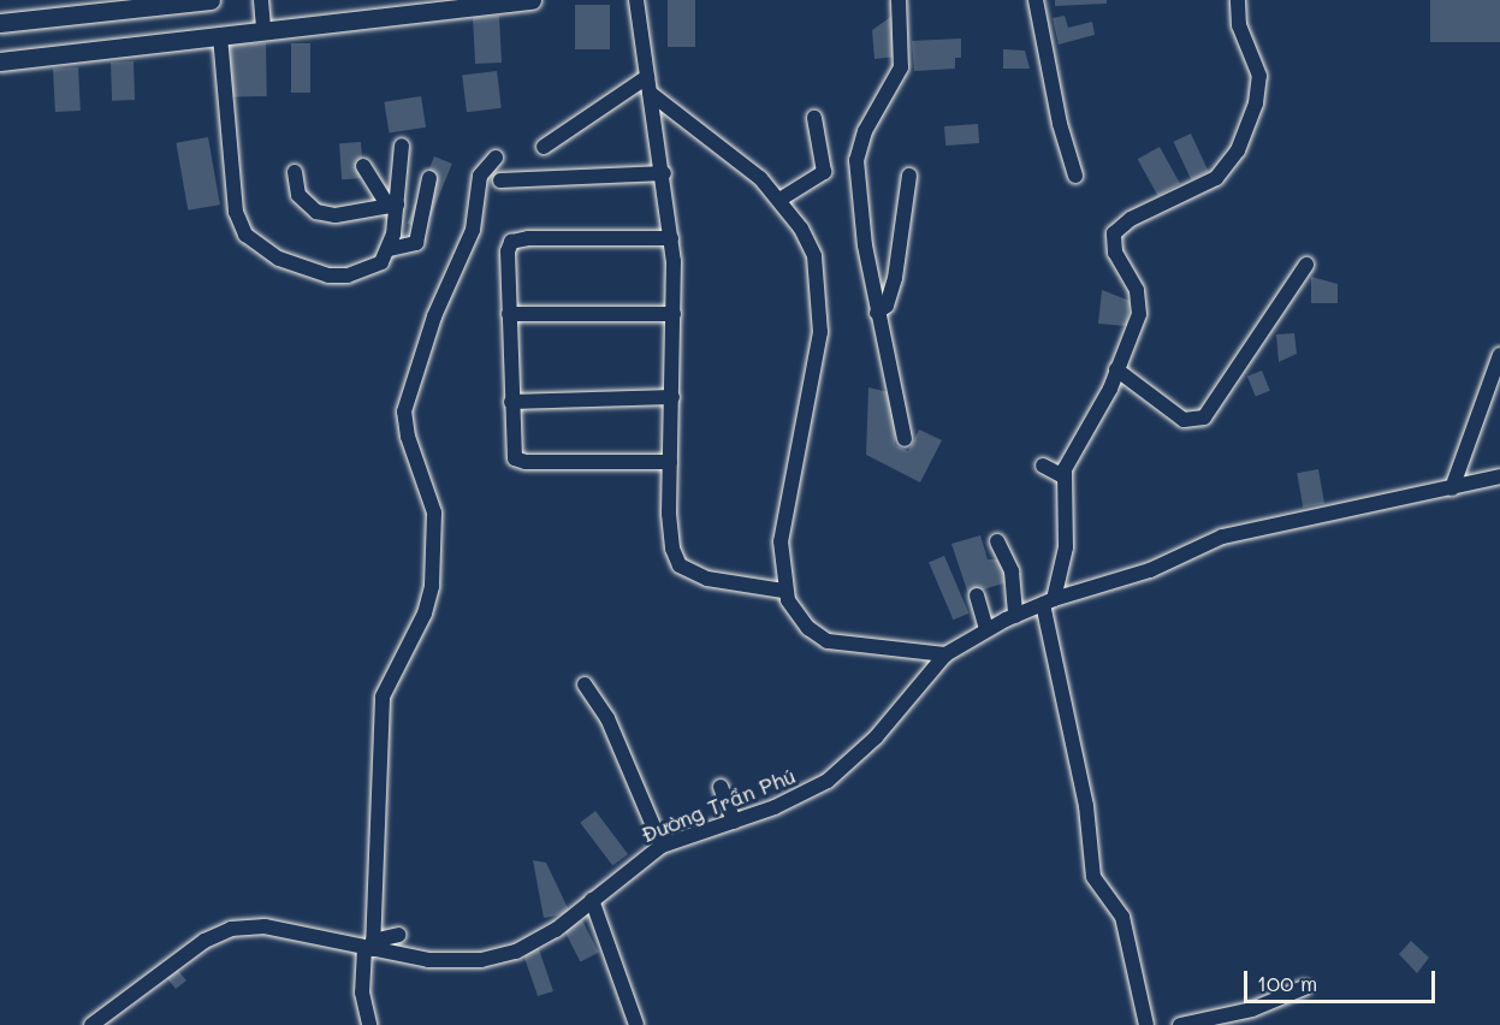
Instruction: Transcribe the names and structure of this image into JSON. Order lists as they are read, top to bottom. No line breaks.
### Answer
{"streets":{"street":["Đường Trần Phú"]},"scale_bar":"100 m"}
